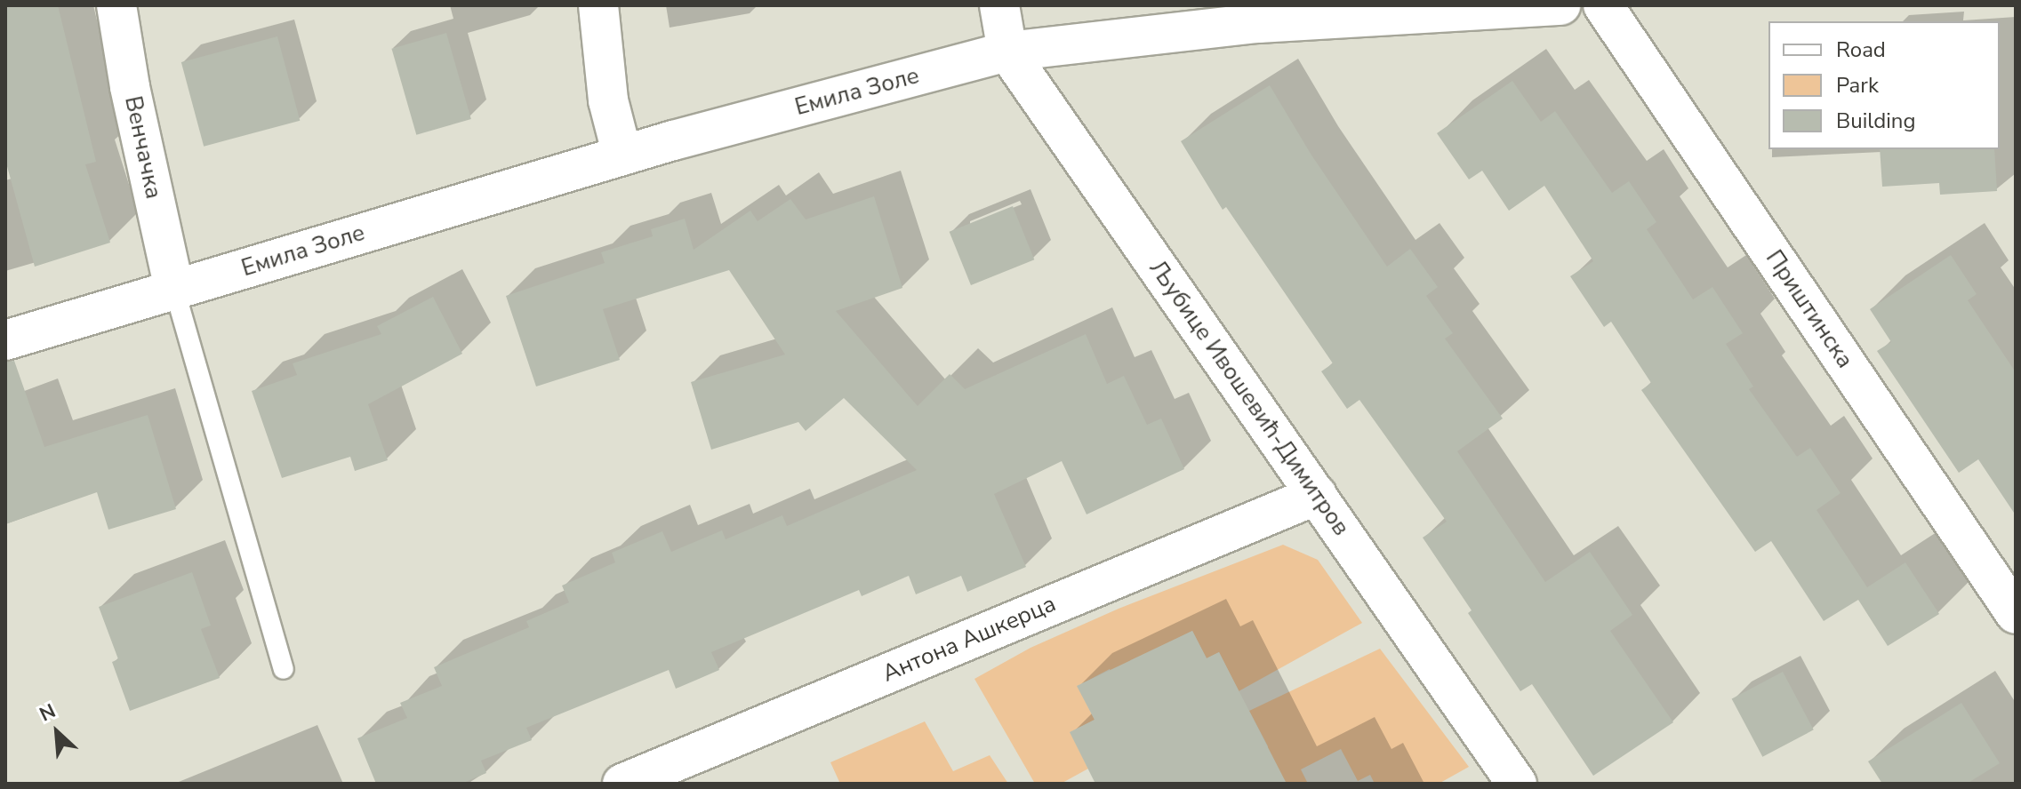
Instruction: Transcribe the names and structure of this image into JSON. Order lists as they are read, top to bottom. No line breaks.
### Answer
{"streets":{"street":["Емила Золе","Венчачка","Приштинска","Љубице Ивошевић-Димитров","Антона Ашкерца"]},"crossings":[["Емила Золе","Венчачка"],["Емила Золе","Љубице Ивошевић-Димитров"],["Љубице Ивошевић-Димитров","Антона Ашкерца"]],"legend":["Road","Park","Building"],"north":"top left"}
